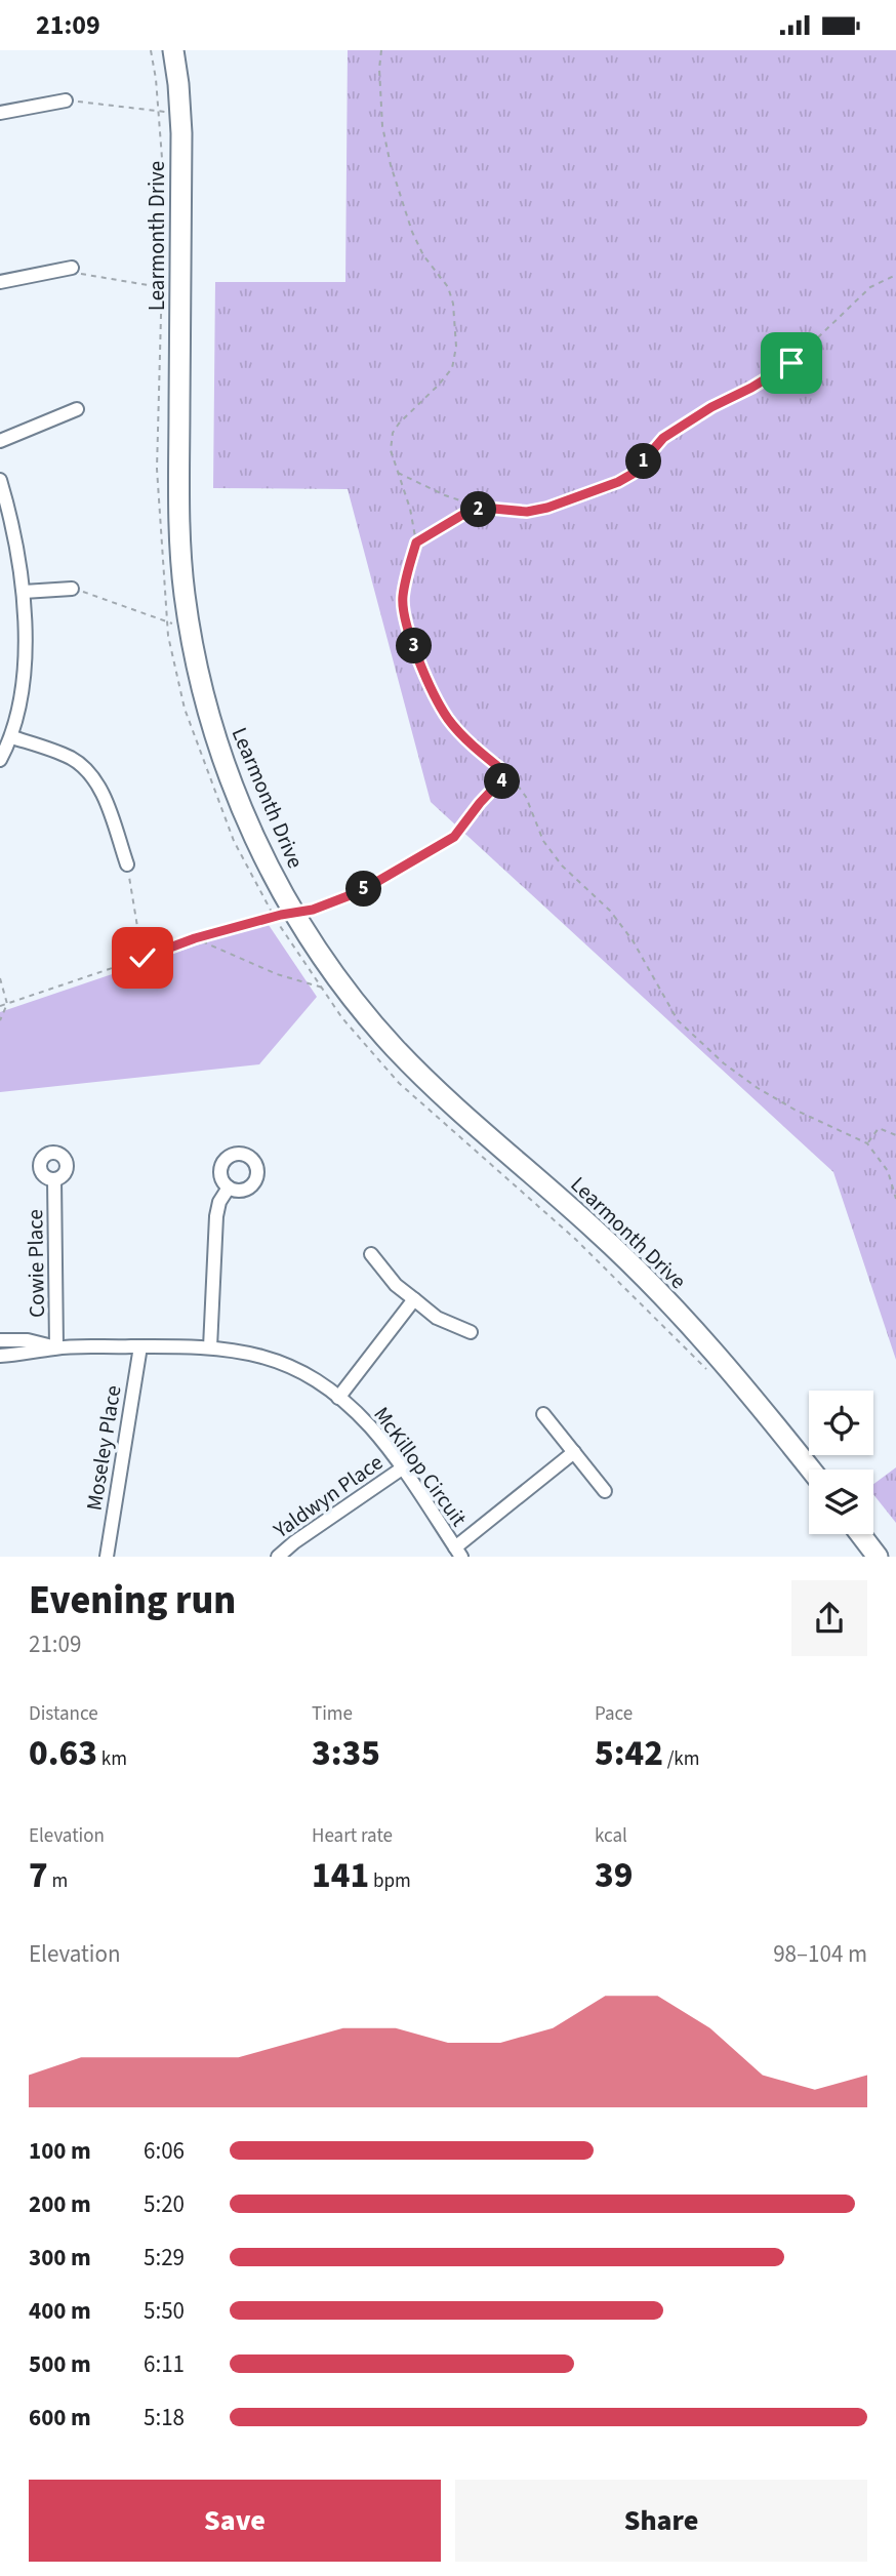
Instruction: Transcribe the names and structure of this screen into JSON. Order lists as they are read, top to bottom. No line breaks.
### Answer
{"streets":{"street":["Learmonth Drive","Cowie Place","Moseley Place","McKillop Circuit","Yaldwyn Place"]},"crossings":[["Cowie Place","McKillop Circuit"],["Moseley Place","McKillop Circuit"],["McKillop Circuit","Yaldwyn Place"]],"page":{"status":"21:09","pins":["1","2","3","4","5"],"heading":["Evening run","21:09"],"stats":[["Distance","0.63 km"],["Time","3:35"],["Pace","5:42 /km"],["Elevation","7 m"],["Heart rate","141 bpm"],["kcal","39"]],"chart":["Elevation","98–104 m"],"list":[{"name":"100 m","note":"6:06"},{"name":"200 m","note":"5:20"},{"name":"300 m","note":"5:29"},{"name":"400 m","note":"5:50"},{"name":"500 m","note":"6:11"},{"name":"600 m","note":"5:18"}],"buttons":["Save","Share"]}}
